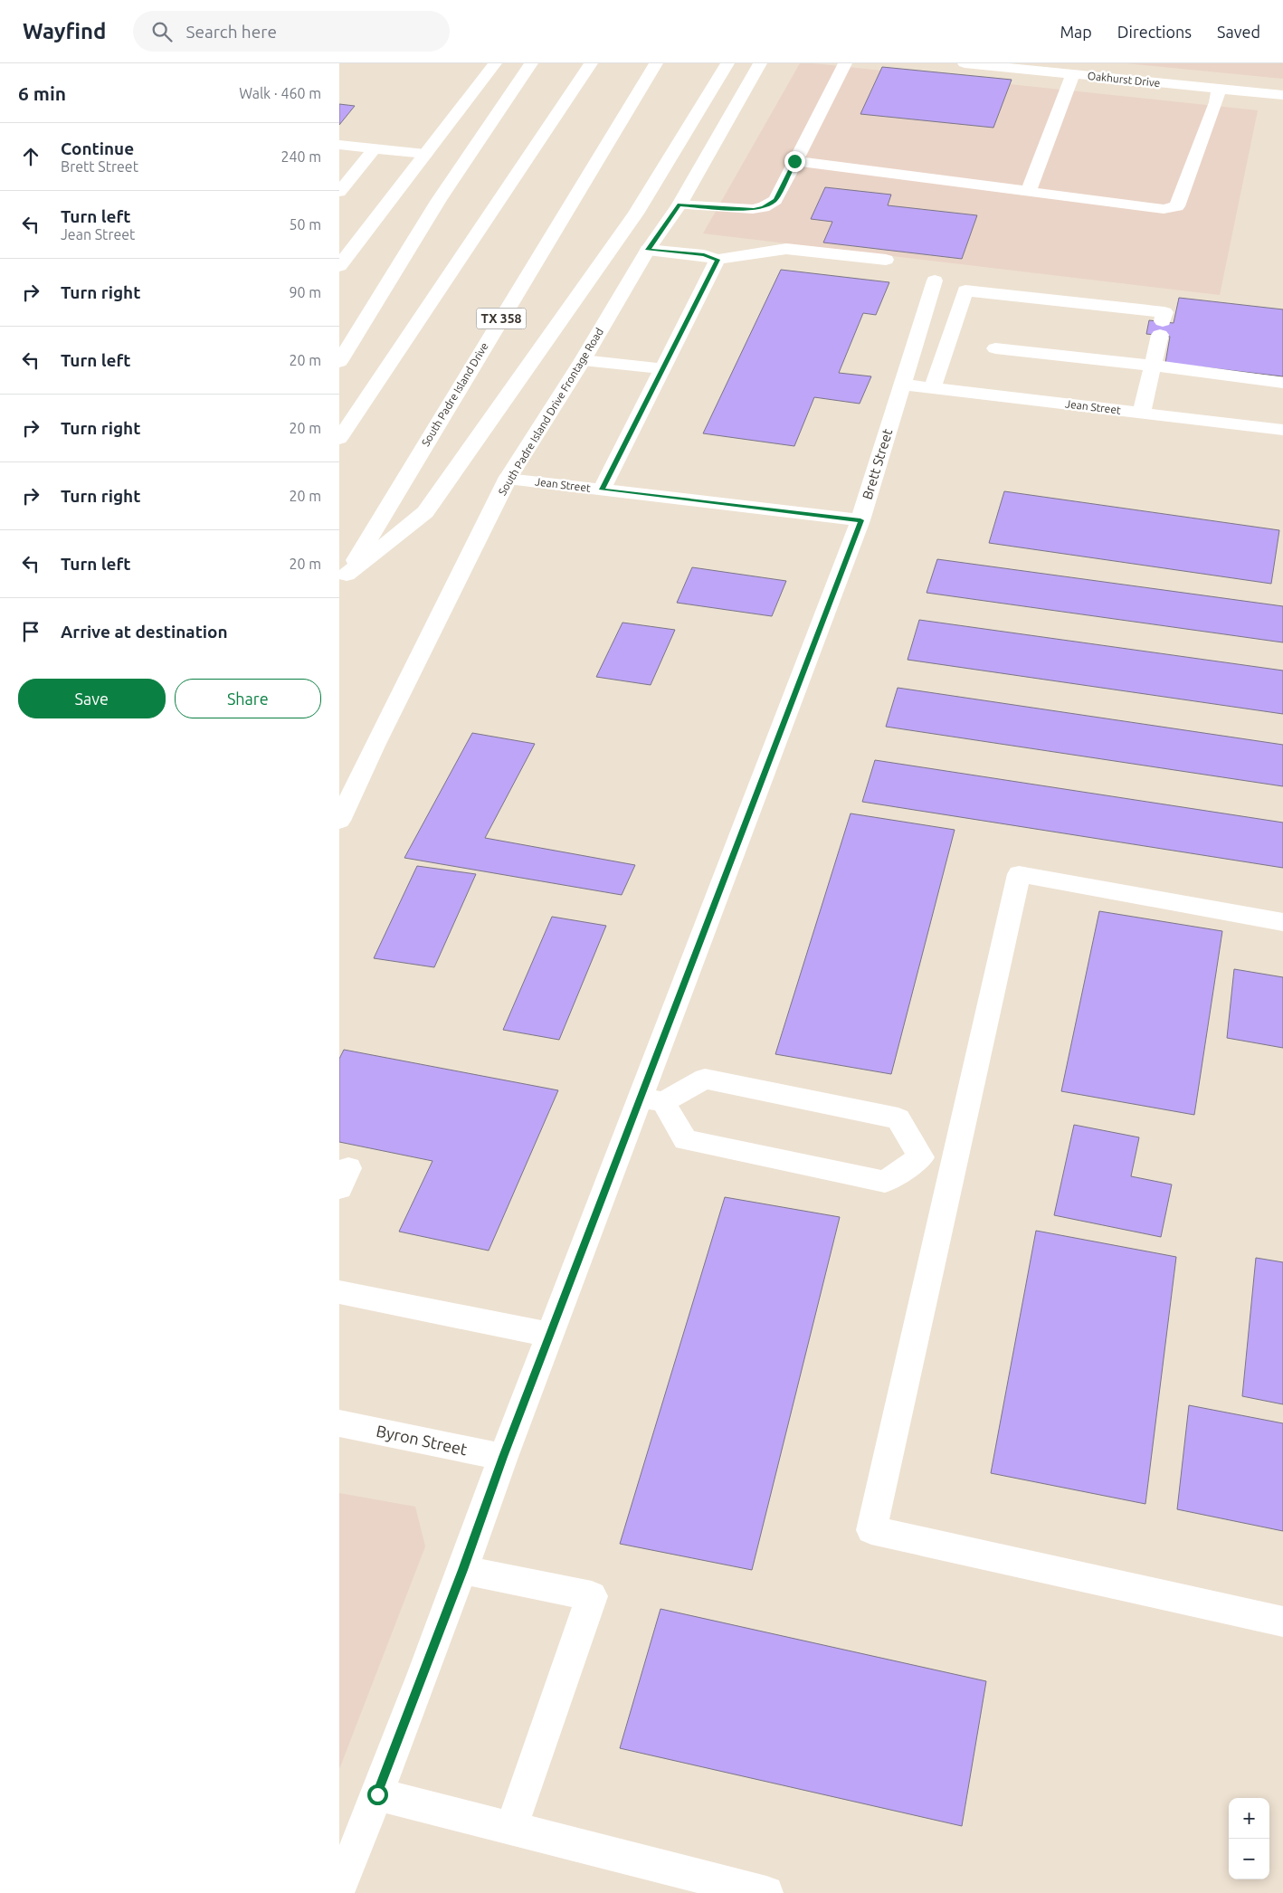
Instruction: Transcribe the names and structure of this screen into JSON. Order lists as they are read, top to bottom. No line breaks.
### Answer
{"streets":{"main road":["Oakhurst Drive","TX 358","South Padre Island Drive","Jean Street","South Padre Island Drive Frontage Road","Brett Street","Byron Street"]},"crossings":[["Jean Street","South Padre Island Drive Frontage Road"],["Jean Street","Brett Street"],["Brett Street","Byron Street"]],"page":{"header":"Wayfind","search":"Search here","nav":["Map","Directions","Saved"],"heading":["6 min","Walk · 460 m"],"list":[["Continue","Brett Street","240 m"],["Turn left","Jean Street","50 m"],["Turn right","90 m"],["Turn left","20 m"],["Turn right","20 m"],["Turn right","20 m"],["Turn left","20 m"],"Arrive at destination"],"buttons":["Save","Share"],"map_buttons":["+","−"]}}
